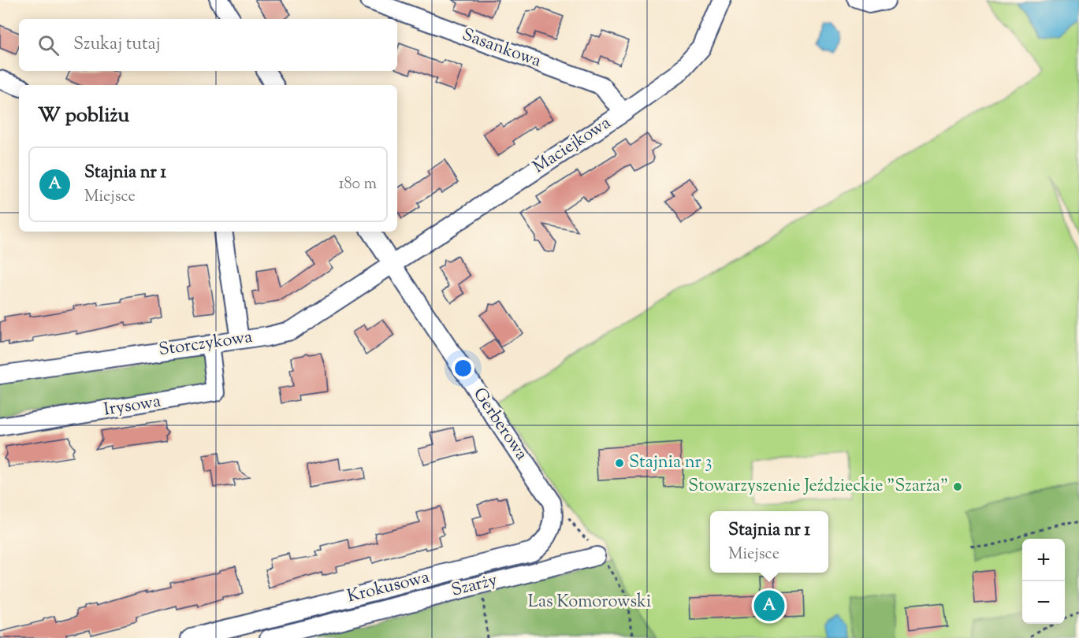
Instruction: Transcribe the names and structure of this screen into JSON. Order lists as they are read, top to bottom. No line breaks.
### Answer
{"streets":{"street":["Sasankowa","Maciejkowa","Storczykowa","Irysowa","Gerberowa","Szarży","Krokusowa"]},"crossings":[["Sasankowa","Maciejkowa"],["Maciejkowa","Storczykowa"],["Maciejkowa","Gerberowa"],["Storczykowa","Irysowa"],["Storczykowa","Gerberowa"],["Gerberowa","Krokusowa"]],"parks":["Las Komorowski"],"places":["Stajnia nr 3","Stowarzyszenie Jeździeckie \"Szarża\""],"page":{"search":"Szukaj tutaj","heading":"W pobliżu","list":[{"mark":"A","name":"Stajnia nr 1","note":"Miejsce","value":"180 m"}],"popup":["Stajnia nr 1","Miejsce"],"map_buttons":["+","−"],"pins":"A"}}
